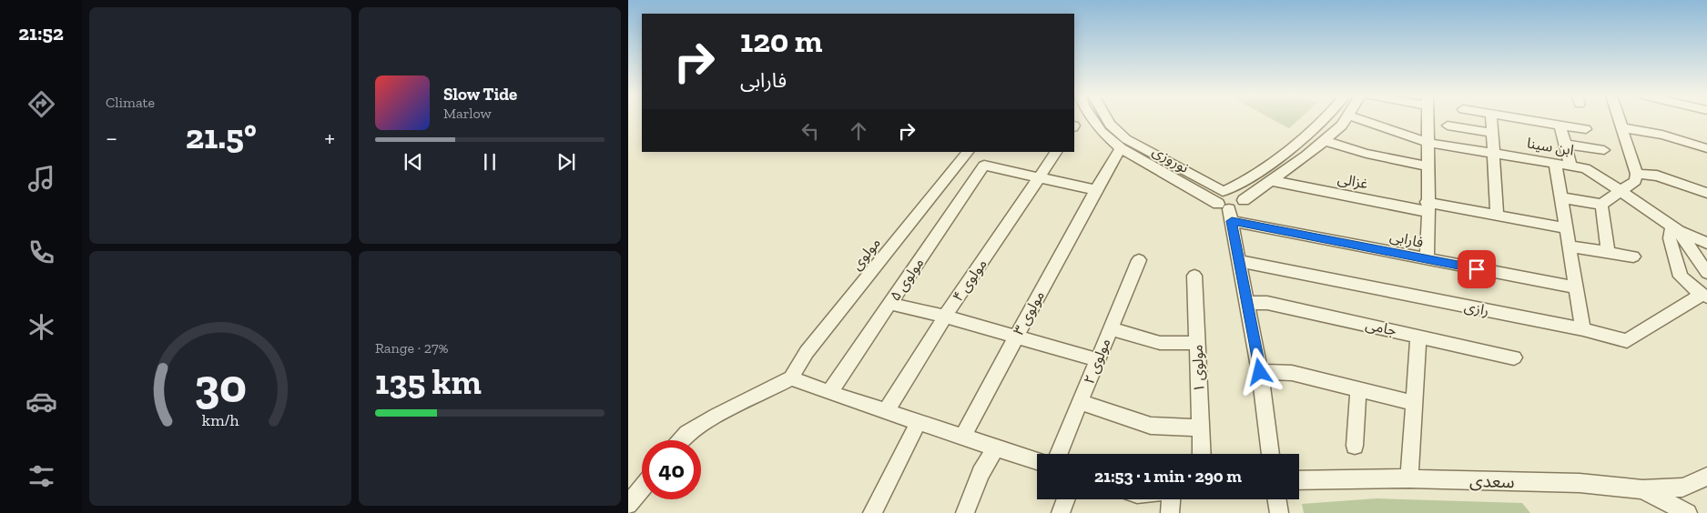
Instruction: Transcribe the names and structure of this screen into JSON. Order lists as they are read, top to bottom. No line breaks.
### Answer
{"streets":{"street":["ابن سینا","نوروزی","غزالی","فارابی","مولوی","مولوی ۵","مولوی ۴","رازی","مولوی ۳","جامی","مولوی ۲","مولوی ۱","سعدی"]},"crossings":[["نوروزی","فارابی"],["نوروزی","مولوی ۳"],["مولوی ۵","مولوی ۴"]],"page":{"tabs":"21:52","tile":["Climate",["Range · 27%","135 km"]],"turn":["120 m","فارابی"],"song":["Slow Tide","Marlow"],"heat":["−","21.5°","+"],"limit":"40","trip":"21:53 · 1 min · 290 m","gauge":["30","km/h"]}}
